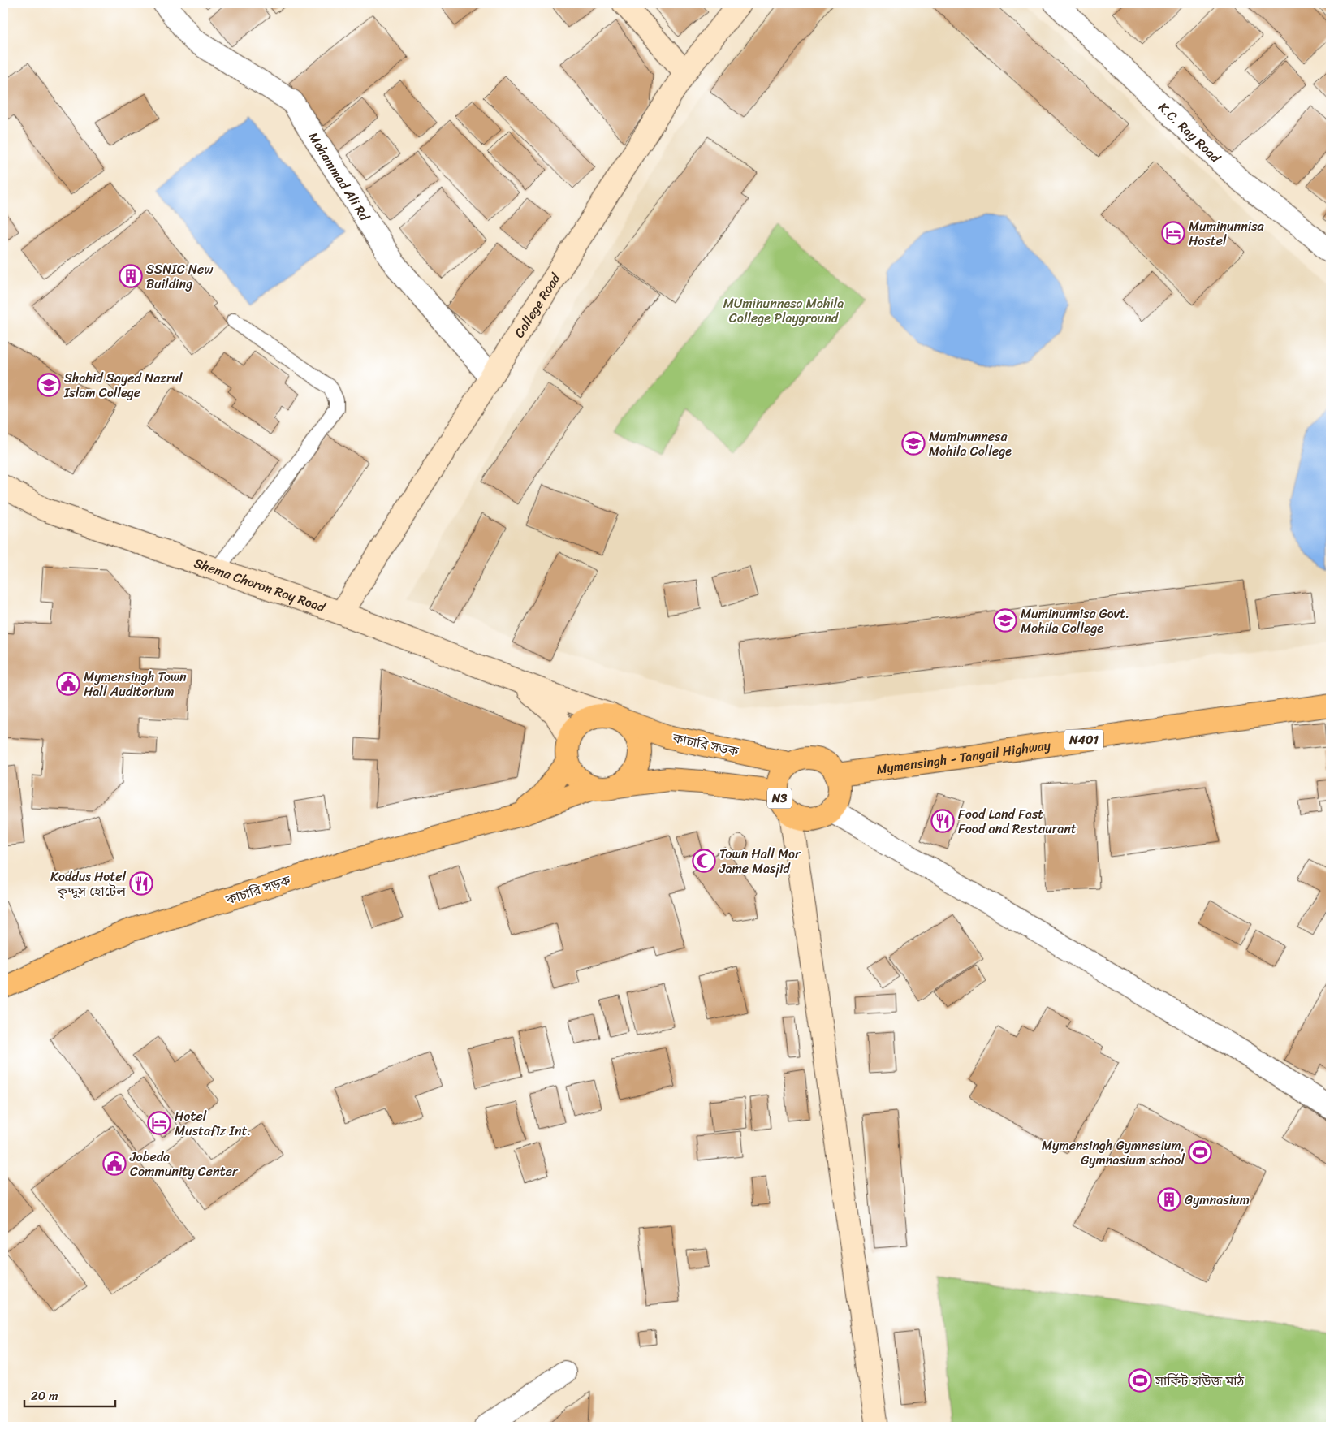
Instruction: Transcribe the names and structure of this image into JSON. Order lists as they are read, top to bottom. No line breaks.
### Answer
{"streets":{"main road":["N401","কাচারি সড়ক","Mymensingh - Tangail Highway","N3"],"street":["K.C. Ray Road","Mohammad Ali Rd","College Road","Shema Choron Roy Road"]},"crossings":[["Mohammad Ali Rd","College Road"],["College Road","Shema Choron Roy Road"],["Shema Choron Roy Road","কাচারি সড়ক"],["Shema Choron Roy Road","N3"],["কাচারি সড়ক","Mymensingh - Tangail Highway"],["কাচারি সড়ক","N3"],["Mymensingh - Tangail Highway","N3"]],"parks":["MUminunnesa Mohila College Playground"],"places":{"hotel":["Muminunnisa Hostel","Hotel Mustafiz Int."],"building":["SSNIC New Building","Gymnasium"],"school or university":["Shahid Sayed Nazrul Islam College","Muminunnesa Mohila College","Muminunnisa Govt. Mohila College"],"public building":["Mymensingh Town Hall Auditorium","Jobeda Community Center"],"restaurant":["Food Land Fast Food and Restaurant","Koddus Hotel কৃদ্দুস হোটেল"],"mosque":["Town Hall Mor Jame Masjid"],"sports":["Mymensingh Gymnesium, Gymnasium school","সার্কিট হাউজ মাঠ"]},"scale_bar":"20 m"}
